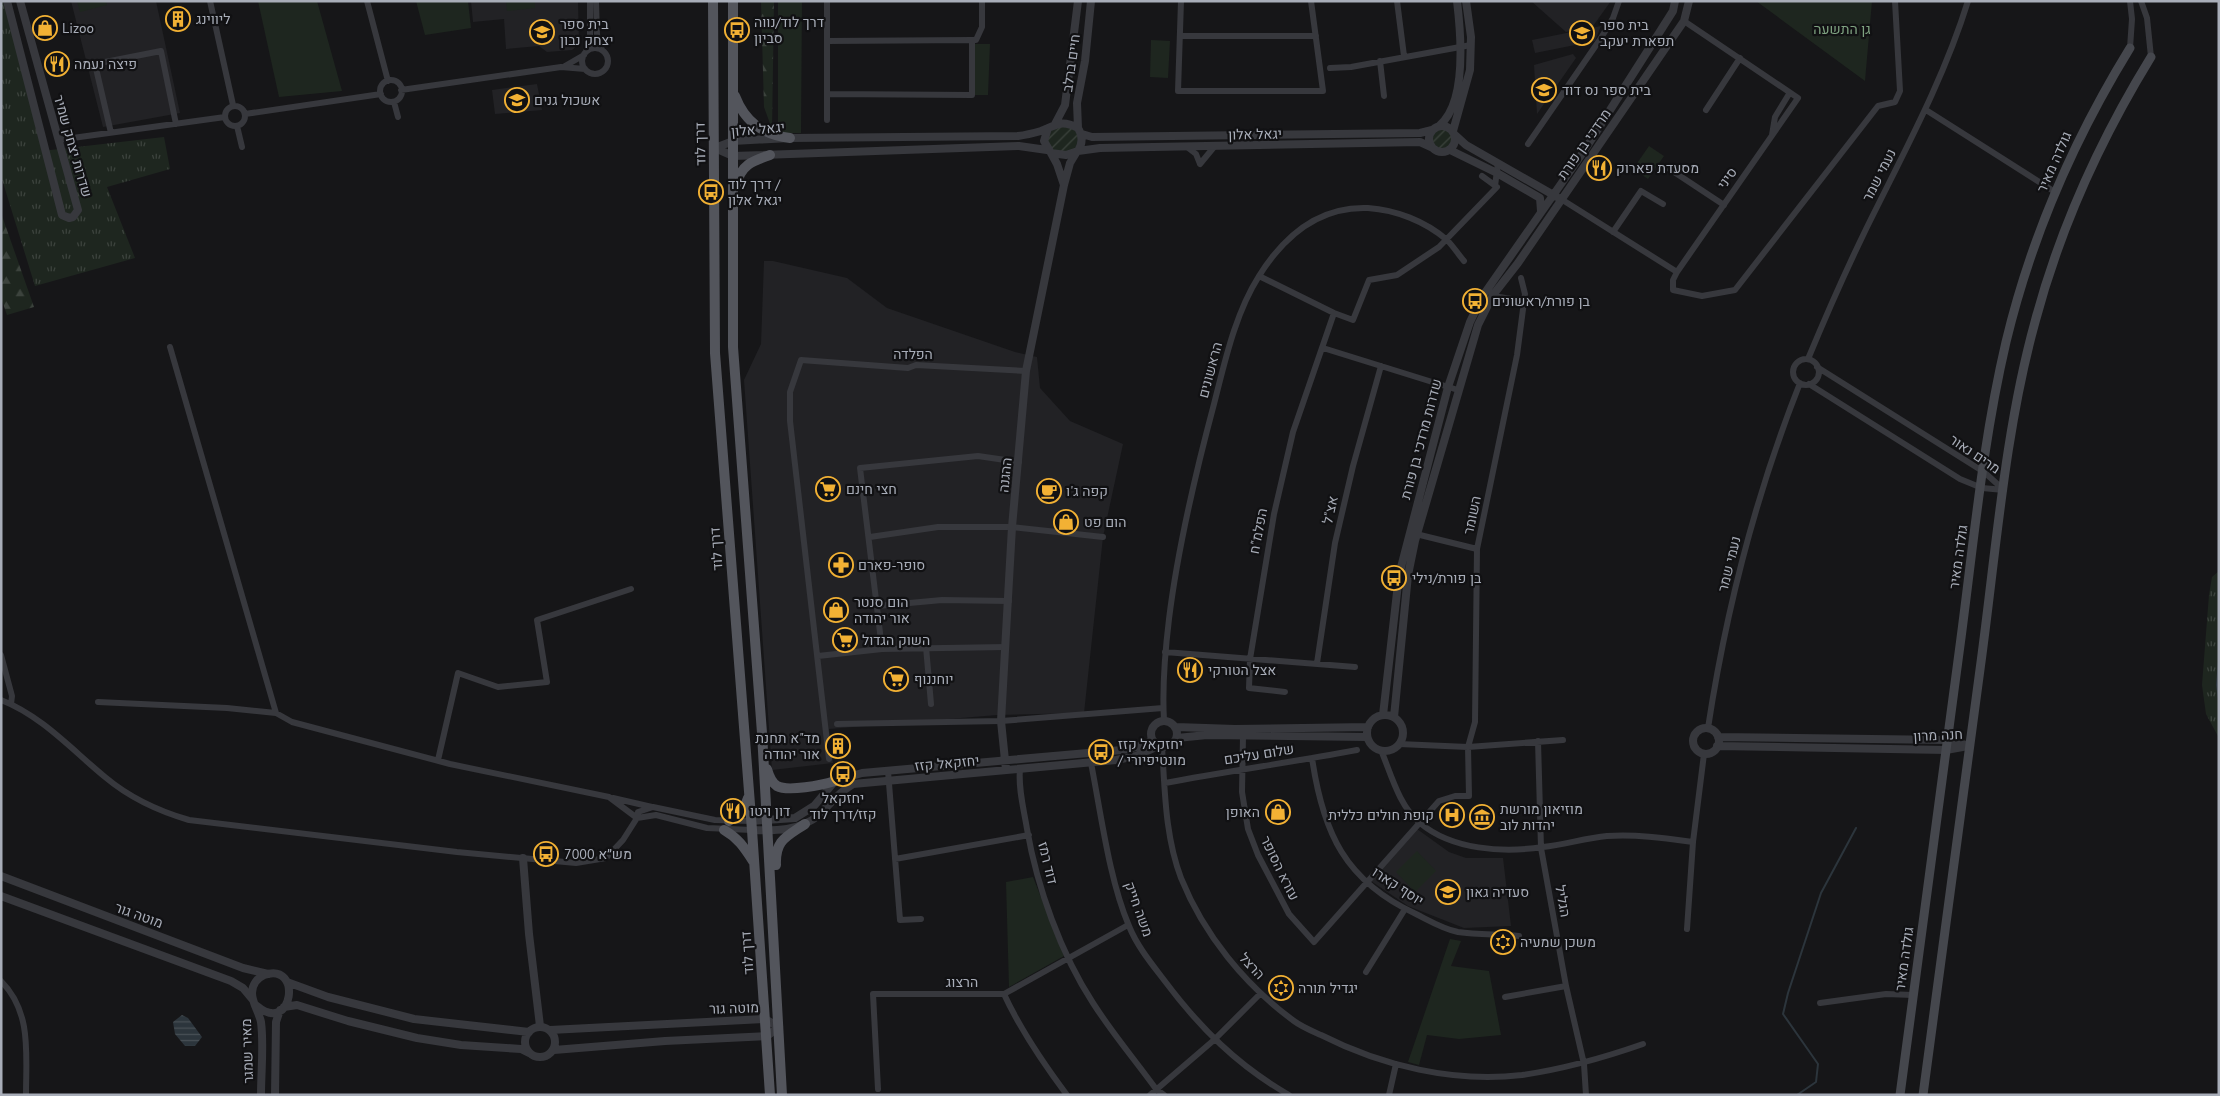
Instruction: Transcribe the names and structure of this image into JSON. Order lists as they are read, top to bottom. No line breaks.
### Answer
{"streets":{"main road":["דרך לוד","גולדה מאיר"],"street":["חיים ברלב","יגאל אלון","מרדכי בן פורת","שדרות יצחק שמיר","נעמי שמר","סיני","הפלדה","הראשונים","שדרות מרדכי בן פורת","מרים נאור","ההגנה","אצ\"ל","השומר","הפלמ\"ח","חנה מרון","שלום עליכם","יחזקאל קזז","דוד רמז","עזרא הסופר","יוסף קארו","הגליל","משה חייק","מוטה גור","הרצל","הרצוג","מאיר שמגר"]},"crossings":[["חיים ברלב","יגאל אלון"],["חיים ברלב","ההגנה"],["יגאל אלון","דרך לוד"],["יגאל אלון","ההגנה"],["דרך לוד","יחזקאל קזז"],["דרך לוד","מוטה גור"],["מרדכי בן פורת","שדרות מרדכי בן פורת"],["גולדה מאיר","מרים נאור"],["גולדה מאיר","חנה מרון"],["נעמי שמר","מרים נאור"],["נעמי שמר","חנה מרון"],["הפלדה","ההגנה"],["הראשונים","יחזקאל קזז"],["הראשונים","הרצל"],["ההגנה","יחזקאל קזז"],["שלום עליכם","עזרא הסופר"],["שלום עליכם","יוסף קארו"],["שלום עליכם","הרצל"],["יחזקאל קזז","דוד רמז"],["יחזקאל קזז","משה חייק"],["יחזקאל קזז","הרצל"],["דוד רמז","הרצוג"],["עזרא הסופר","יוסף קארו"],["הגליל","הרצל"],["משה חייק","הרצוג"],["מוטה גור","מאיר שמגר"]],"parks":["גן התשעה"],"places":{"building":["ליווינג","מד\"א תחנת אור יהודה"],"shop":["Lizoo","הום פט","הום סנטר אור יהודה","האופן"],"bus stop":["דרך לוד/נווה סביון","דרך לוד / יגאל אלון","בן פורת/ראשונים","בן פורת/נילי","יחזקאל קזז / מונטיפיורי","יחזקאל קזז/דרך לוד","מש״א 7000"],"school or university":["בית ספר יצחק נבון","בית ספר תפארת יעקב","בית ספר נס דוד","אשכול גנים","סעדיה גאון"],"restaurant":["פיצה נעמה","מסעדת פארוק","אצל הטורקי","דון ויטו"],"supermarket":["חצי חינם","השוק הגדול","יוחננוף"],"cafe":["קפה ג'ו"],"pharmacy":["סופר-פארם"],"hospital":["קופת חולים כללית"],"museum":["מוזיאון מורשת יהדות לוב"],"synagogue":["משכן שמעיה","יגדיל תורה"]}}
